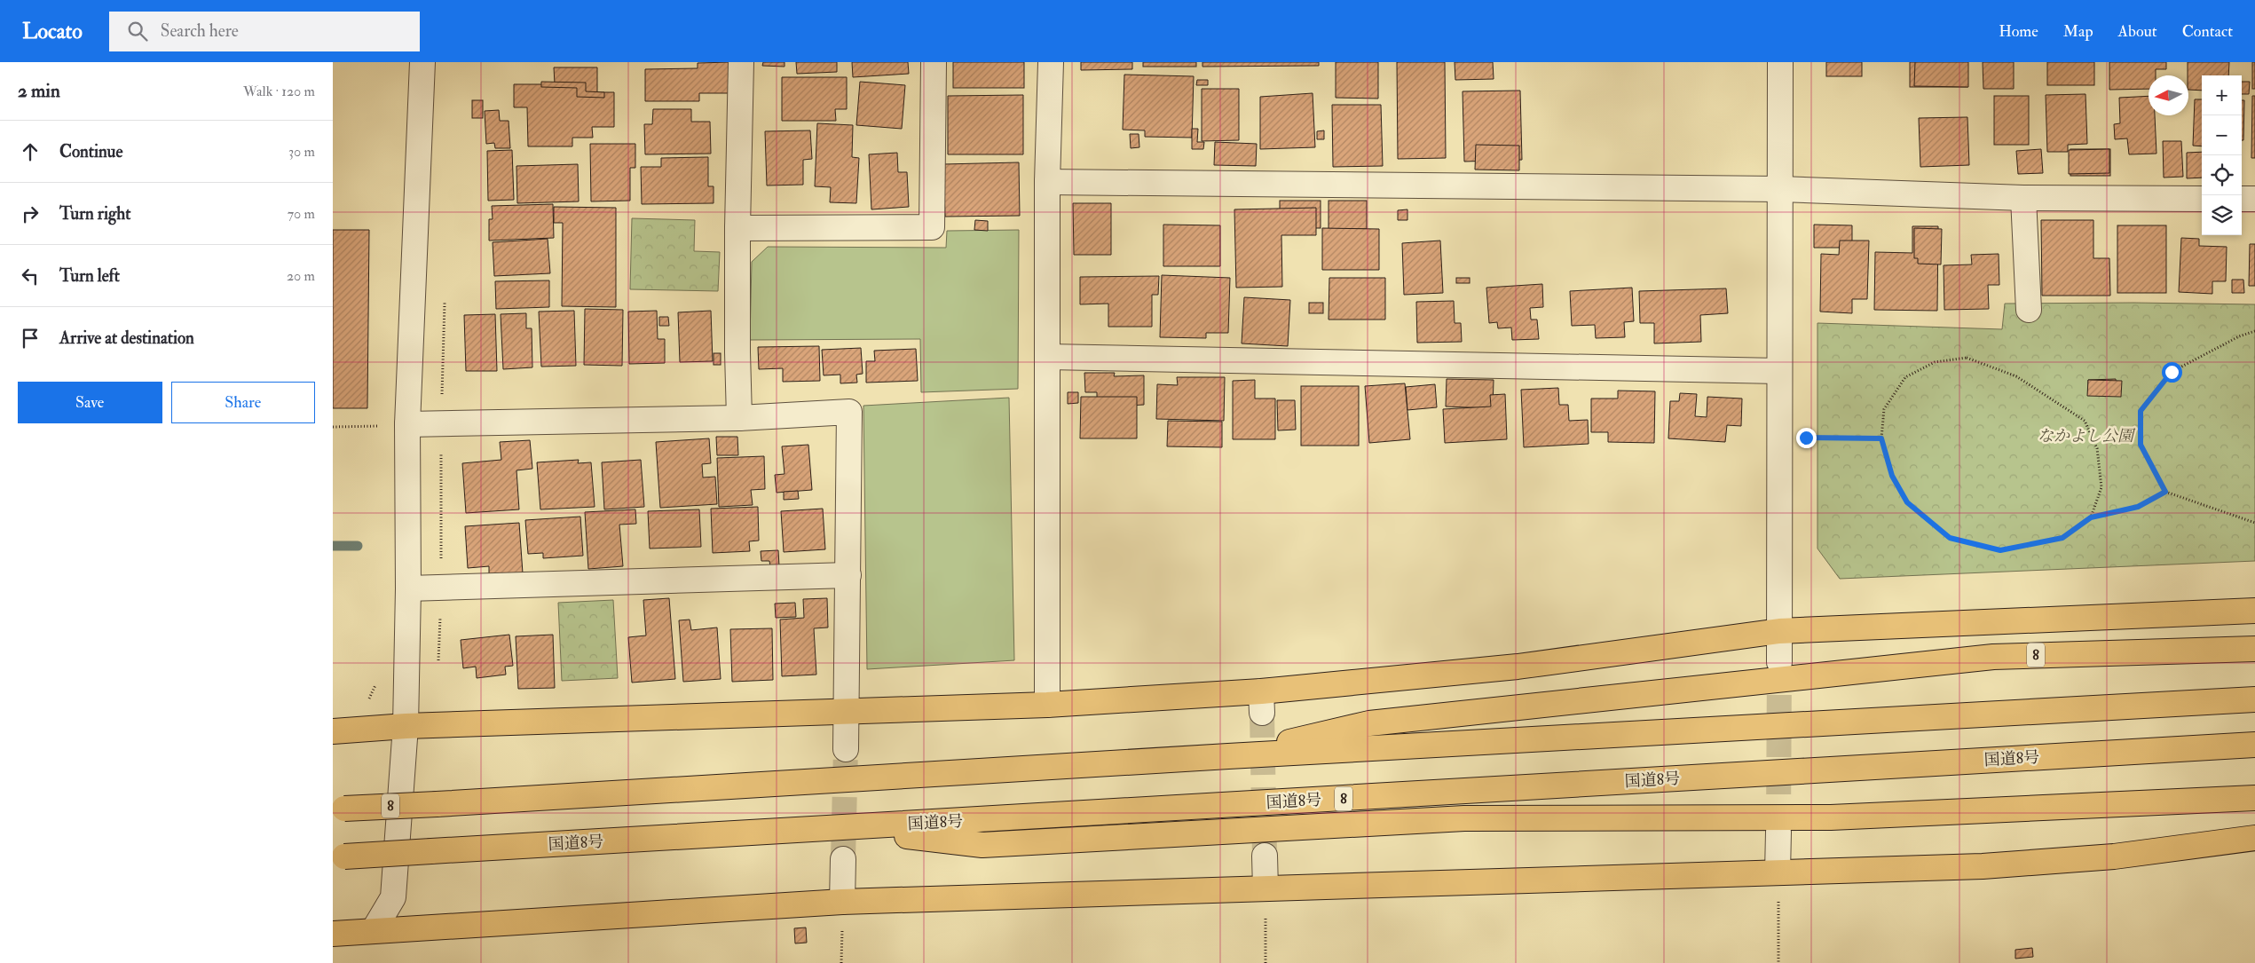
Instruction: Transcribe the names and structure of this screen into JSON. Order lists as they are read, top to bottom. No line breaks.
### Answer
{"streets":{"highway":["8","国道8号"]},"parks":["なかよし公園"],"north":"left","page":{"header":"Locato","search":"Search here","nav":["Home","Map","About","Contact"],"heading":["2 min","Walk · 120 m"],"map_buttons":["+","−"],"list":[["Continue","30 m"],["Turn right","70 m"],["Turn left","20 m"],"Arrive at destination"],"buttons":["Save","Share"]}}
